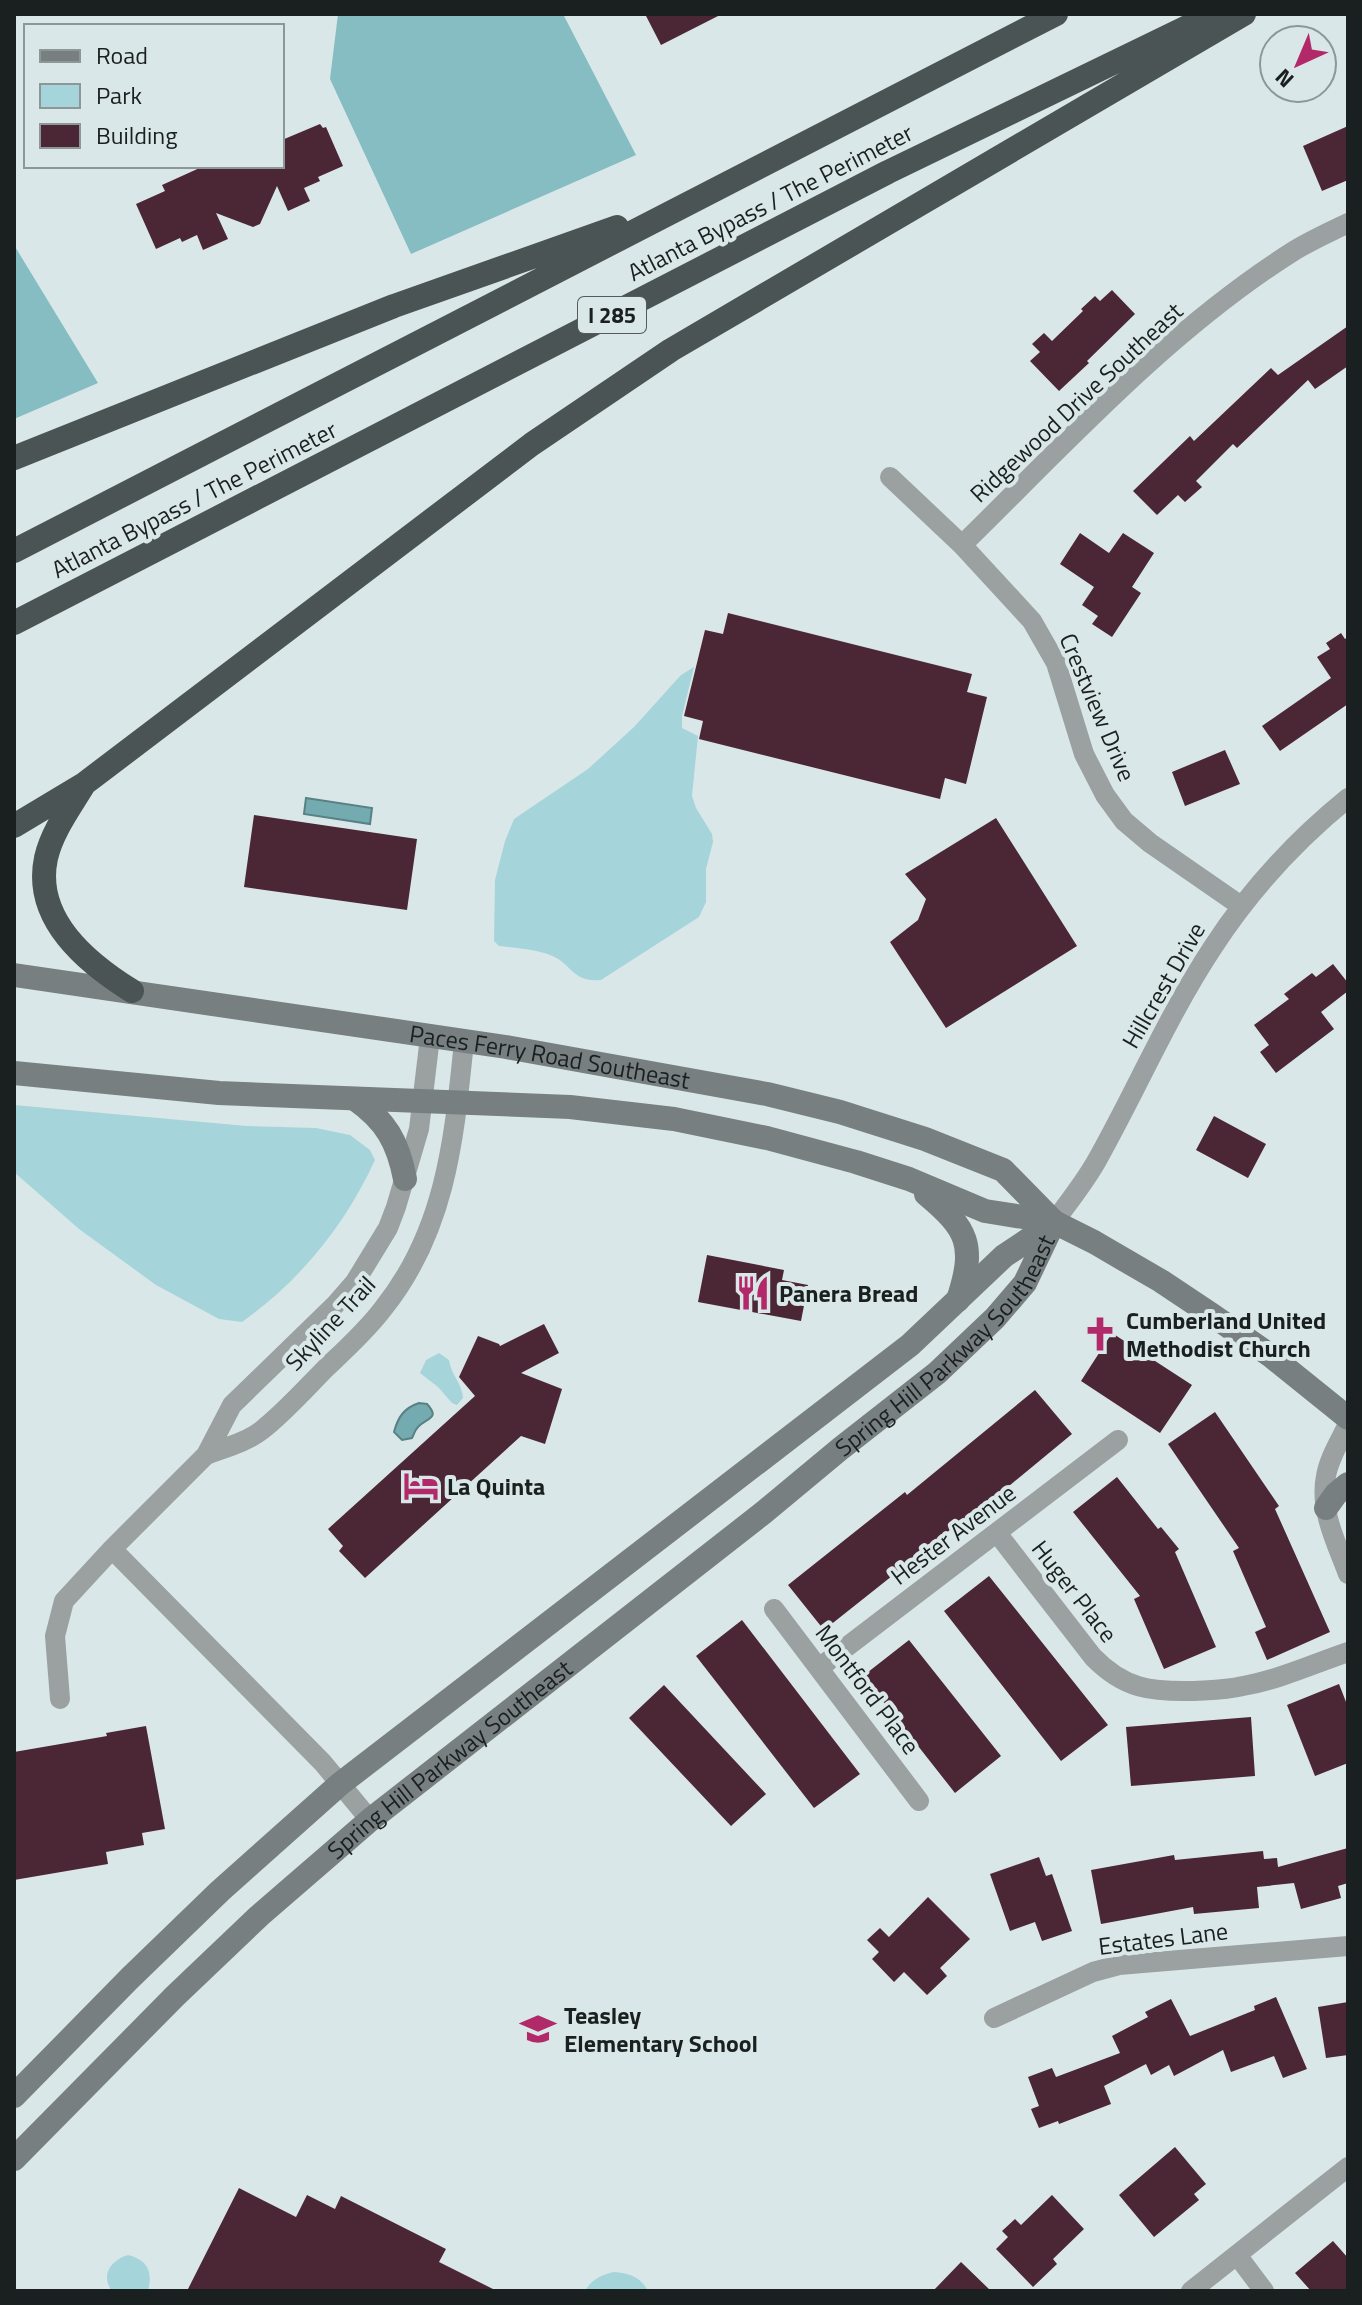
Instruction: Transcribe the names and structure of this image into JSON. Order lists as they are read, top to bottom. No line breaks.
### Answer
{"streets":{"highway":["Atlanta Bypass / The Perimeter","I 285"],"main road":["Paces Ferry Road Southeast","Spring Hill Parkway Southeast"],"street":["Ridgewood Drive Southeast","Crestview Drive","Hillcrest Drive","Skyline Trail","Hester Avenue","Huger Place","Montford Place","Estates Lane"]},"crossings":[["Ridgewood Drive Southeast","Crestview Drive"],["Crestview Drive","Hillcrest Drive"],["Hillcrest Drive","Paces Ferry Road Southeast"],["Hillcrest Drive","Spring Hill Parkway Southeast"],["Paces Ferry Road Southeast","Skyline Trail"],["Paces Ferry Road Southeast","Spring Hill Parkway Southeast"],["Hester Avenue","Huger Place"],["Hester Avenue","Montford Place"]],"places":{"restaurant":["Panera Bread"],"church":["Cumberland United Methodist Church"],"hotel":["La Quinta"],"school or university":["Teasley Elementary School"]},"legend":["Road","Park","Building"],"north":"bottom left"}
